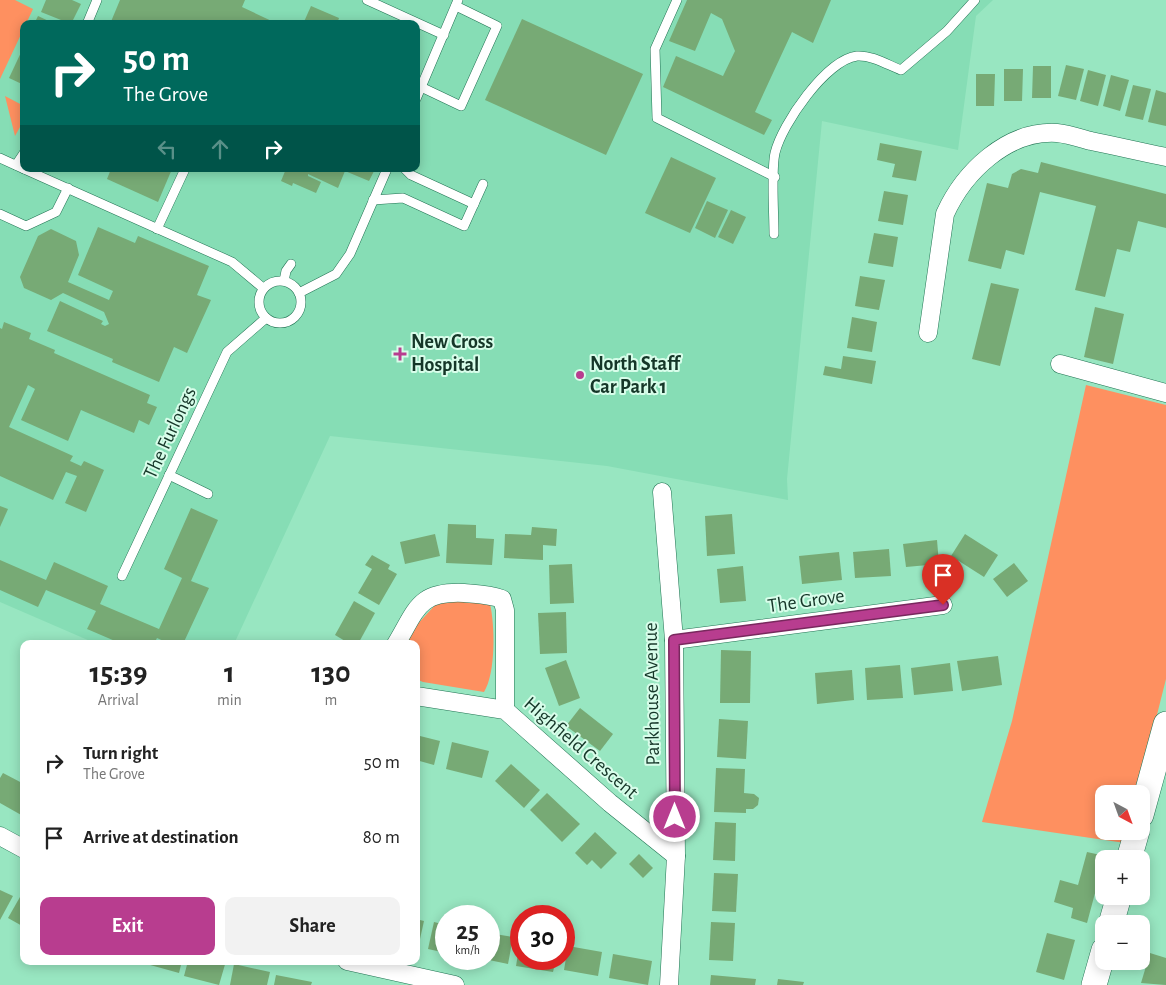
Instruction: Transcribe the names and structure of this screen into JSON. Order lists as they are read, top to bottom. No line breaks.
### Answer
{"streets":{"street":["The Grove","Parkhouse Avenue","Highfield Crescent"],"lane":["The Furlongs"]},"crossings":[["The Grove","Parkhouse Avenue"],["Parkhouse Avenue","Highfield Crescent"]],"places":{"health":["New Cross Hospital"],"other":["North Staff Car Park 1"]},"north":"bottom right","page":{"turn":["50 m","The Grove"],"eta":["15:39","Arrival","1","min","130","m"],"list":[{"name":"Turn right","note":"The Grove","value":"50 m"},{"name":"Arrive at destination","value":"80 m"}],"map_buttons":["+","−"],"buttons":["Exit","Share"],"speed":"25 km/h","limit":"30"}}
